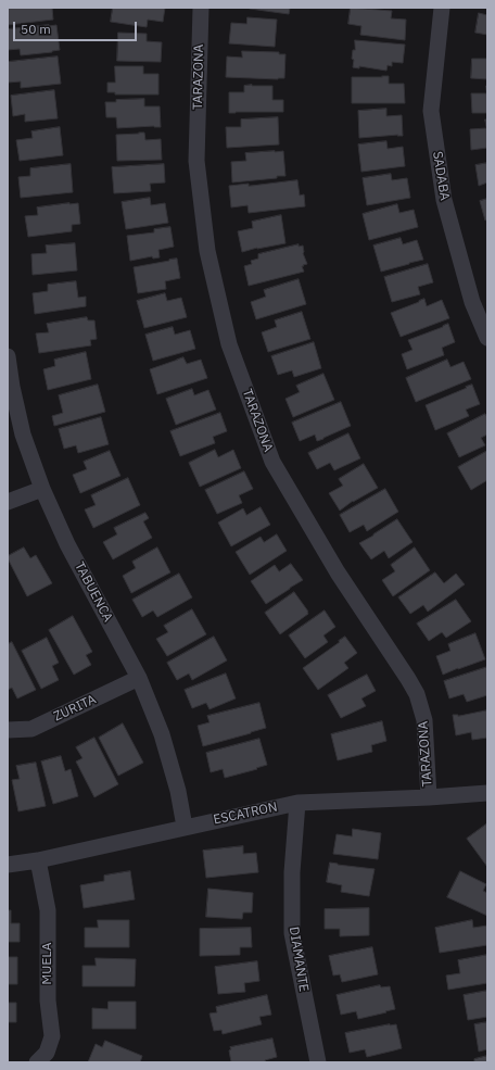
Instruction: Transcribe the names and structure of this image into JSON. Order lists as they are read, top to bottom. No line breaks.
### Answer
{"streets":{"street":["TARAZONA","SADABA","TABUENCA","ZURITA","ESCATRON","DIAMANTE","MUELA"]},"crossings":[["TARAZONA","ESCATRON"],["TABUENCA","ZURITA"],["TABUENCA","ESCATRON"],["ESCATRON","DIAMANTE"],["ESCATRON","MUELA"]],"scale_bar":"50 m"}
